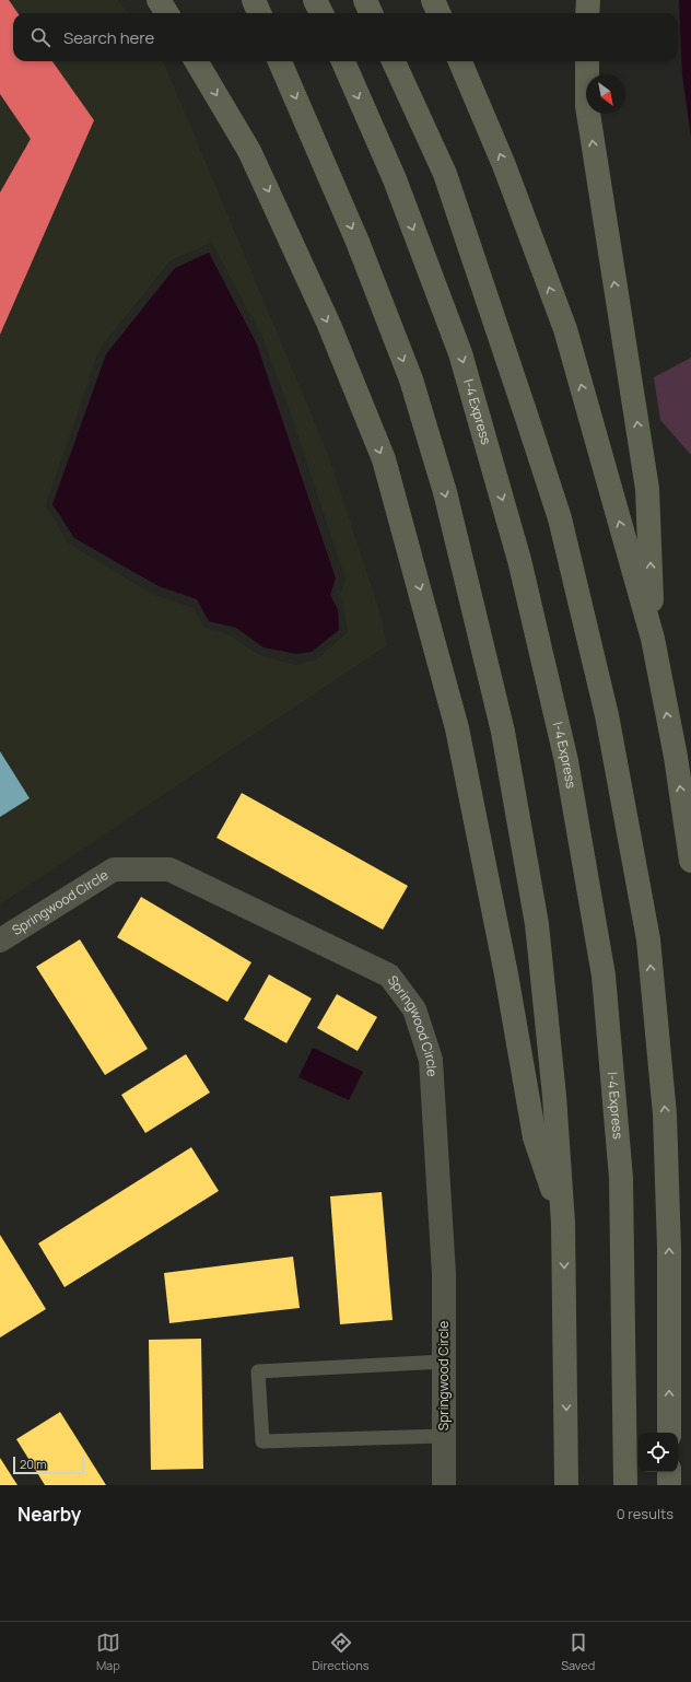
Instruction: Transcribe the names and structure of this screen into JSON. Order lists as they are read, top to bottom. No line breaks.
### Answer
{"streets":{"highway":["I-4 Express"],"street":["Springwood Circle"]},"scale_bar":"20 m","north":"bottom right","page":{"search":"Search here","scale":"20 m","heading":["Nearby","0 results"],"nav":["Map","Directions","Saved"]}}
